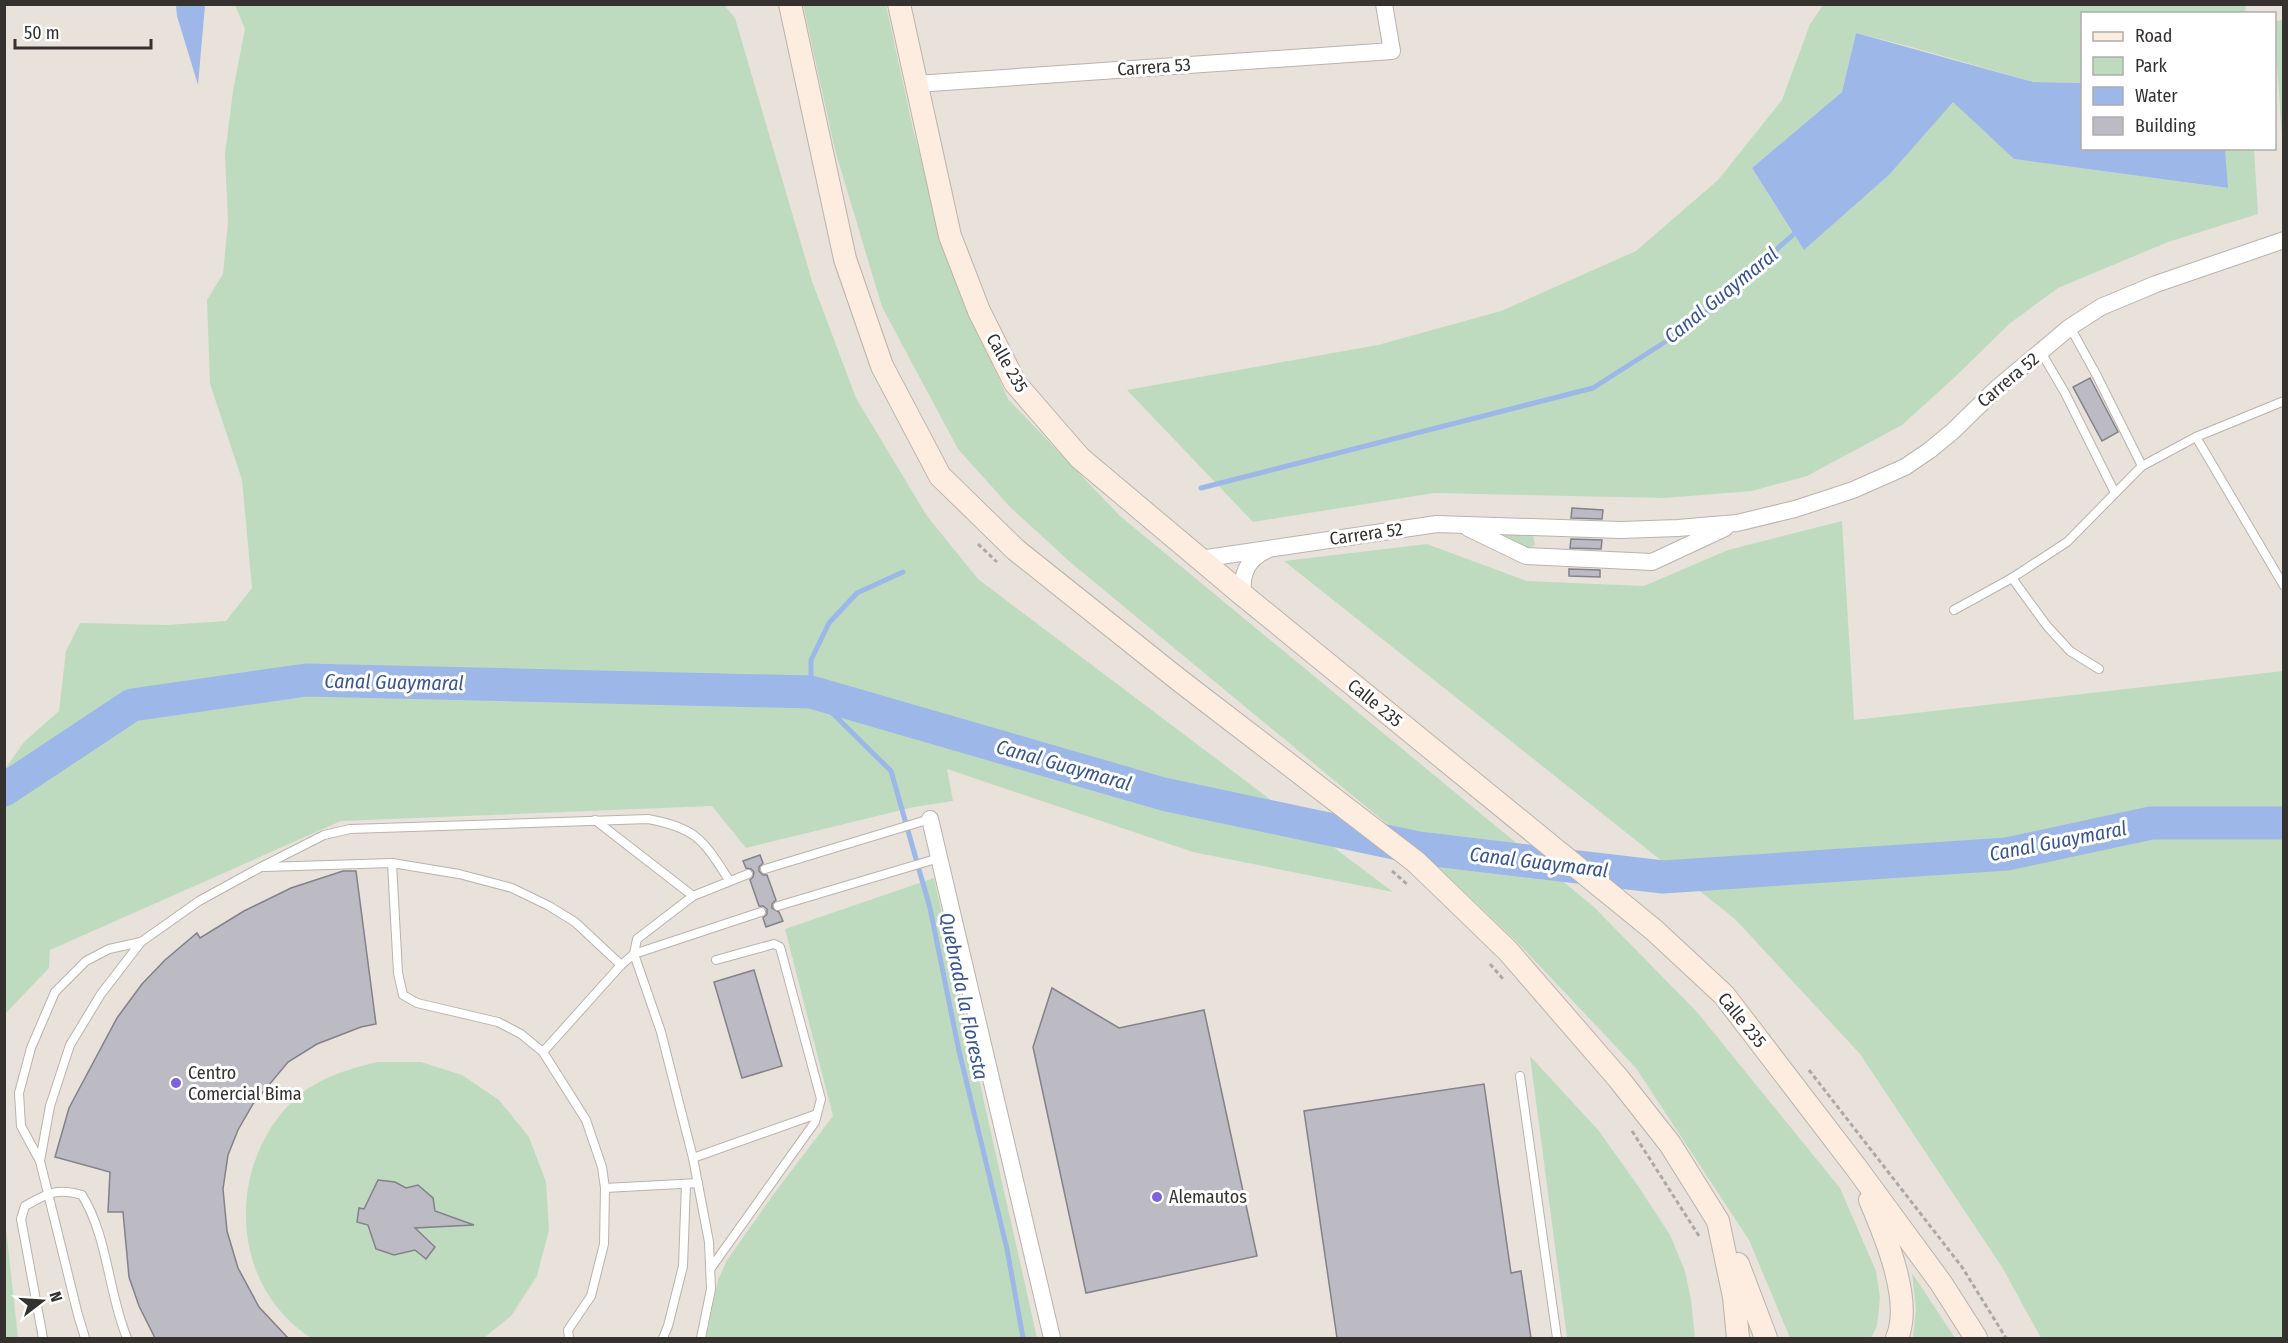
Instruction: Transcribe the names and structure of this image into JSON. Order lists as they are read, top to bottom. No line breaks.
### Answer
{"streets":{"main road":["Calle 235"],"street":["Carrera 53","Carrera 52"]},"crossings":[["Carrera 53","Calle 235"],["Calle 235","Carrera 52"]],"water":["Canal Guaymaral","Quebrada la Floresta"],"places":["Centro Comercial Bima","Alemautos"],"legend":["Road","Park","Water","Building"],"scale_bar":"50 m","north":"right"}
